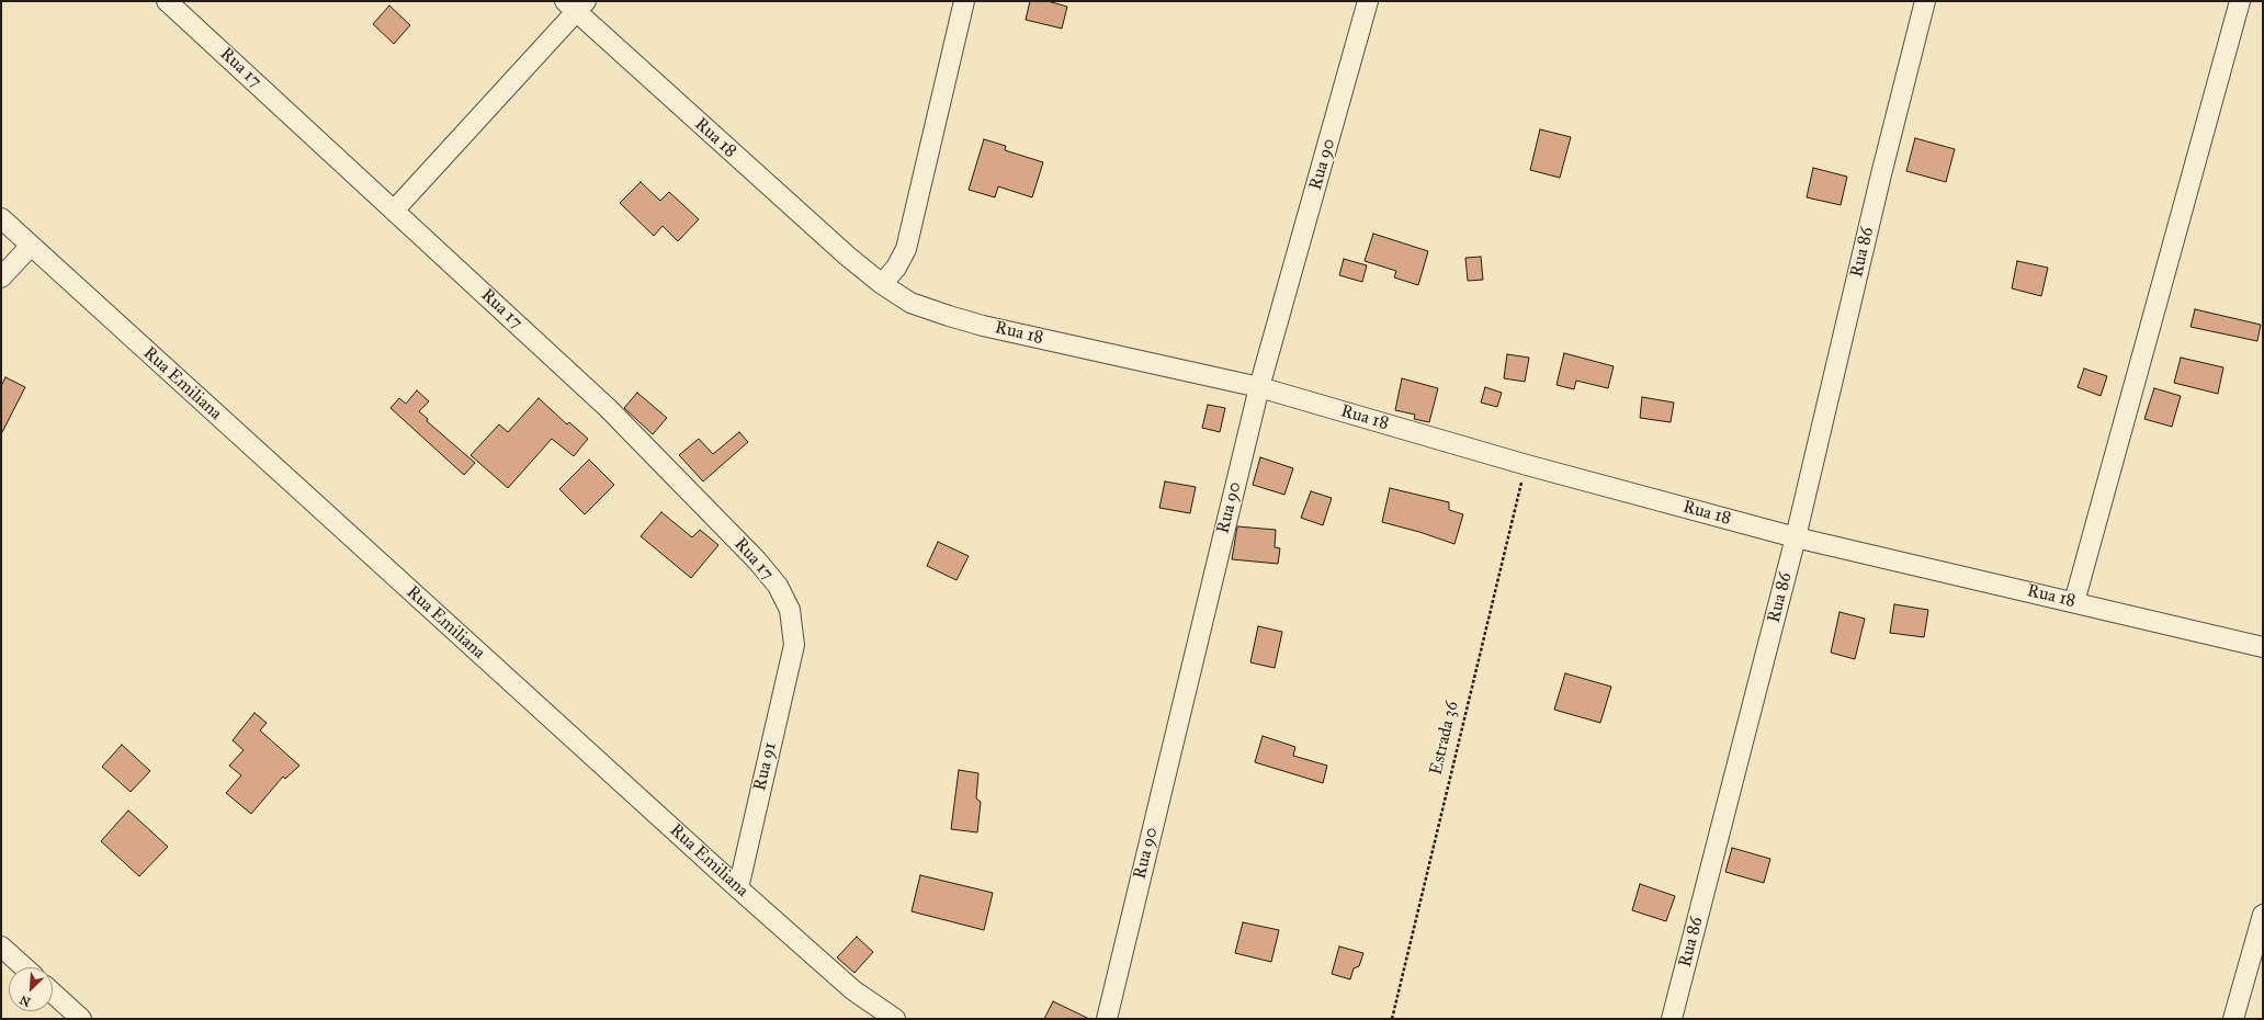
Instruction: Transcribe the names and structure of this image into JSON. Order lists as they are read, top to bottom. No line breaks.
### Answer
{"streets":{"street":["Rua 17","Rua 18","Rua 90","Rua 86","Rua Emiliana","Rua 91"],"path":["Estrada 36"]},"crossings":[["Rua 17","Rua 91"],["Rua 18","Rua 90"],["Rua 18","Rua 86"],["Rua 18","Estrada 36"],["Rua Emiliana","Rua 91"]],"north":"bottom left"}
